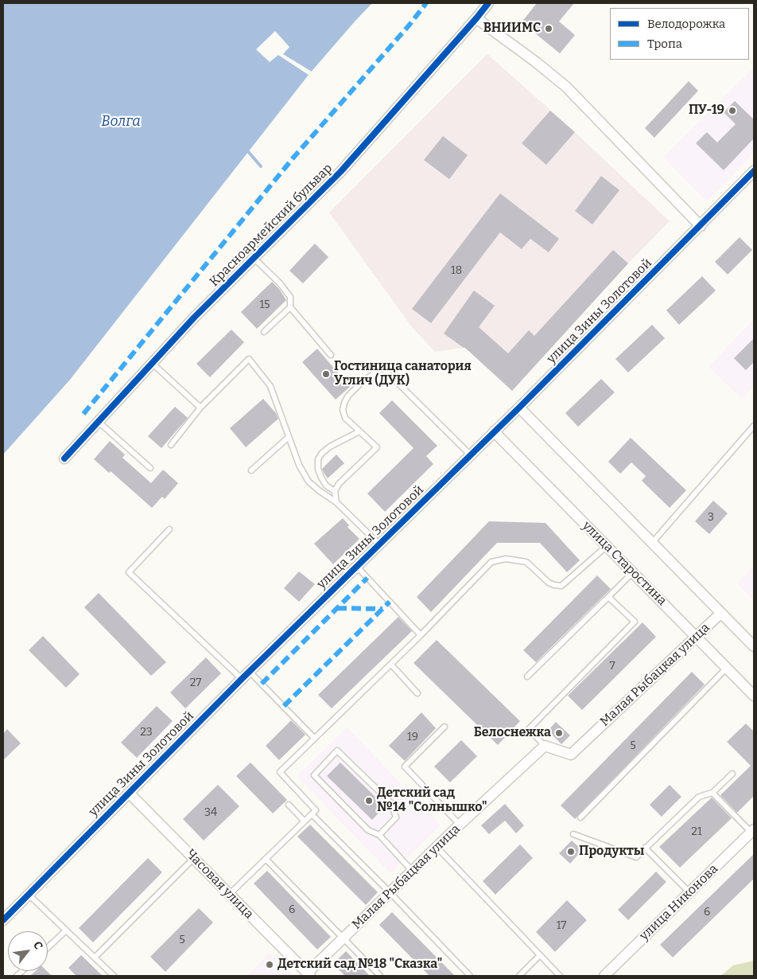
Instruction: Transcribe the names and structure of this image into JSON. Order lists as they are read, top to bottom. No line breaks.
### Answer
{"streets":{"street":["Красноармейский бульвар","улица Зины Золотовой","улица Старостина","Малая Рыбацкая улица","Часовая улица","улица Никонова"]},"crossings":[["улица Зины Золотовой","улица Старостина"],["улица Зины Золотовой","Часовая улица"],["улица Старостина","Малая Рыбацкая улица"],["Малая Рыбацкая улица","Часовая улица"]],"water":["Волга"],"places":["ВНИИМС","ПУ-19","Гостиница санатория Углич (ДУК)","Белоснежка","Детский сад №14 \"Солнышко\"","Продукты","Детский сад №18 \"Сказка\""],"house_numbers":["18","15","3","7","27","23","19","5","34","21","6","6","17","5"],"legend":["Велодорожка","Тропа"],"north":"top right"}
